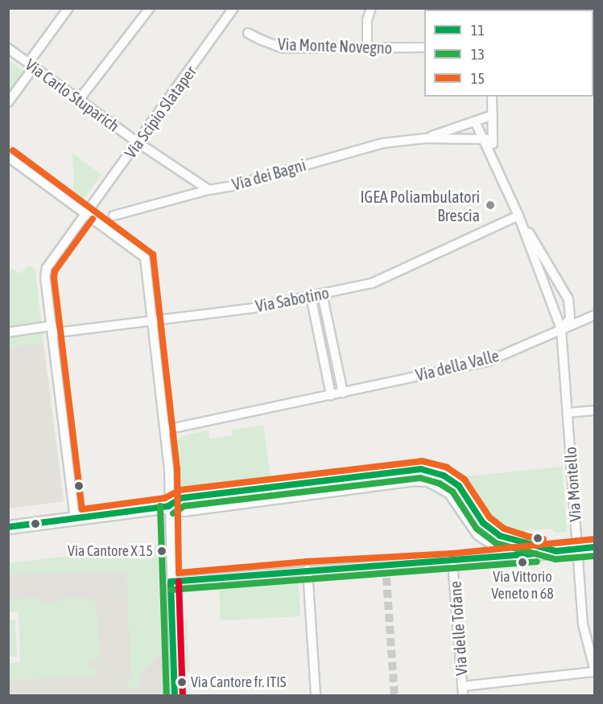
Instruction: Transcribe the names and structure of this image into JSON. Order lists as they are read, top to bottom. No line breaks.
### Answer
{"streets":{"street":["Via Monte Novegno","Via Carlo Stuparich","Via Scipio Slataper","Via dei Bagni","Via Sabotino","Via della Valle","Via Montello","Via delle Tofane"]},"crossings":[["Via Carlo Stuparich","Via Scipio Slataper"],["Via Carlo Stuparich","Via dei Bagni"],["Via Scipio Slataper","Via Sabotino"],["Via della Valle","Via Montello"]],"places":["IGEA Poliambulatori Brescia","Via Cantore X 15","Via Vittorio Veneto n 68","Via Cantore fr. ITIS"],"lines":["transit line 15","transit line 11","transit line 13"],"legend":["11","13","15"]}
